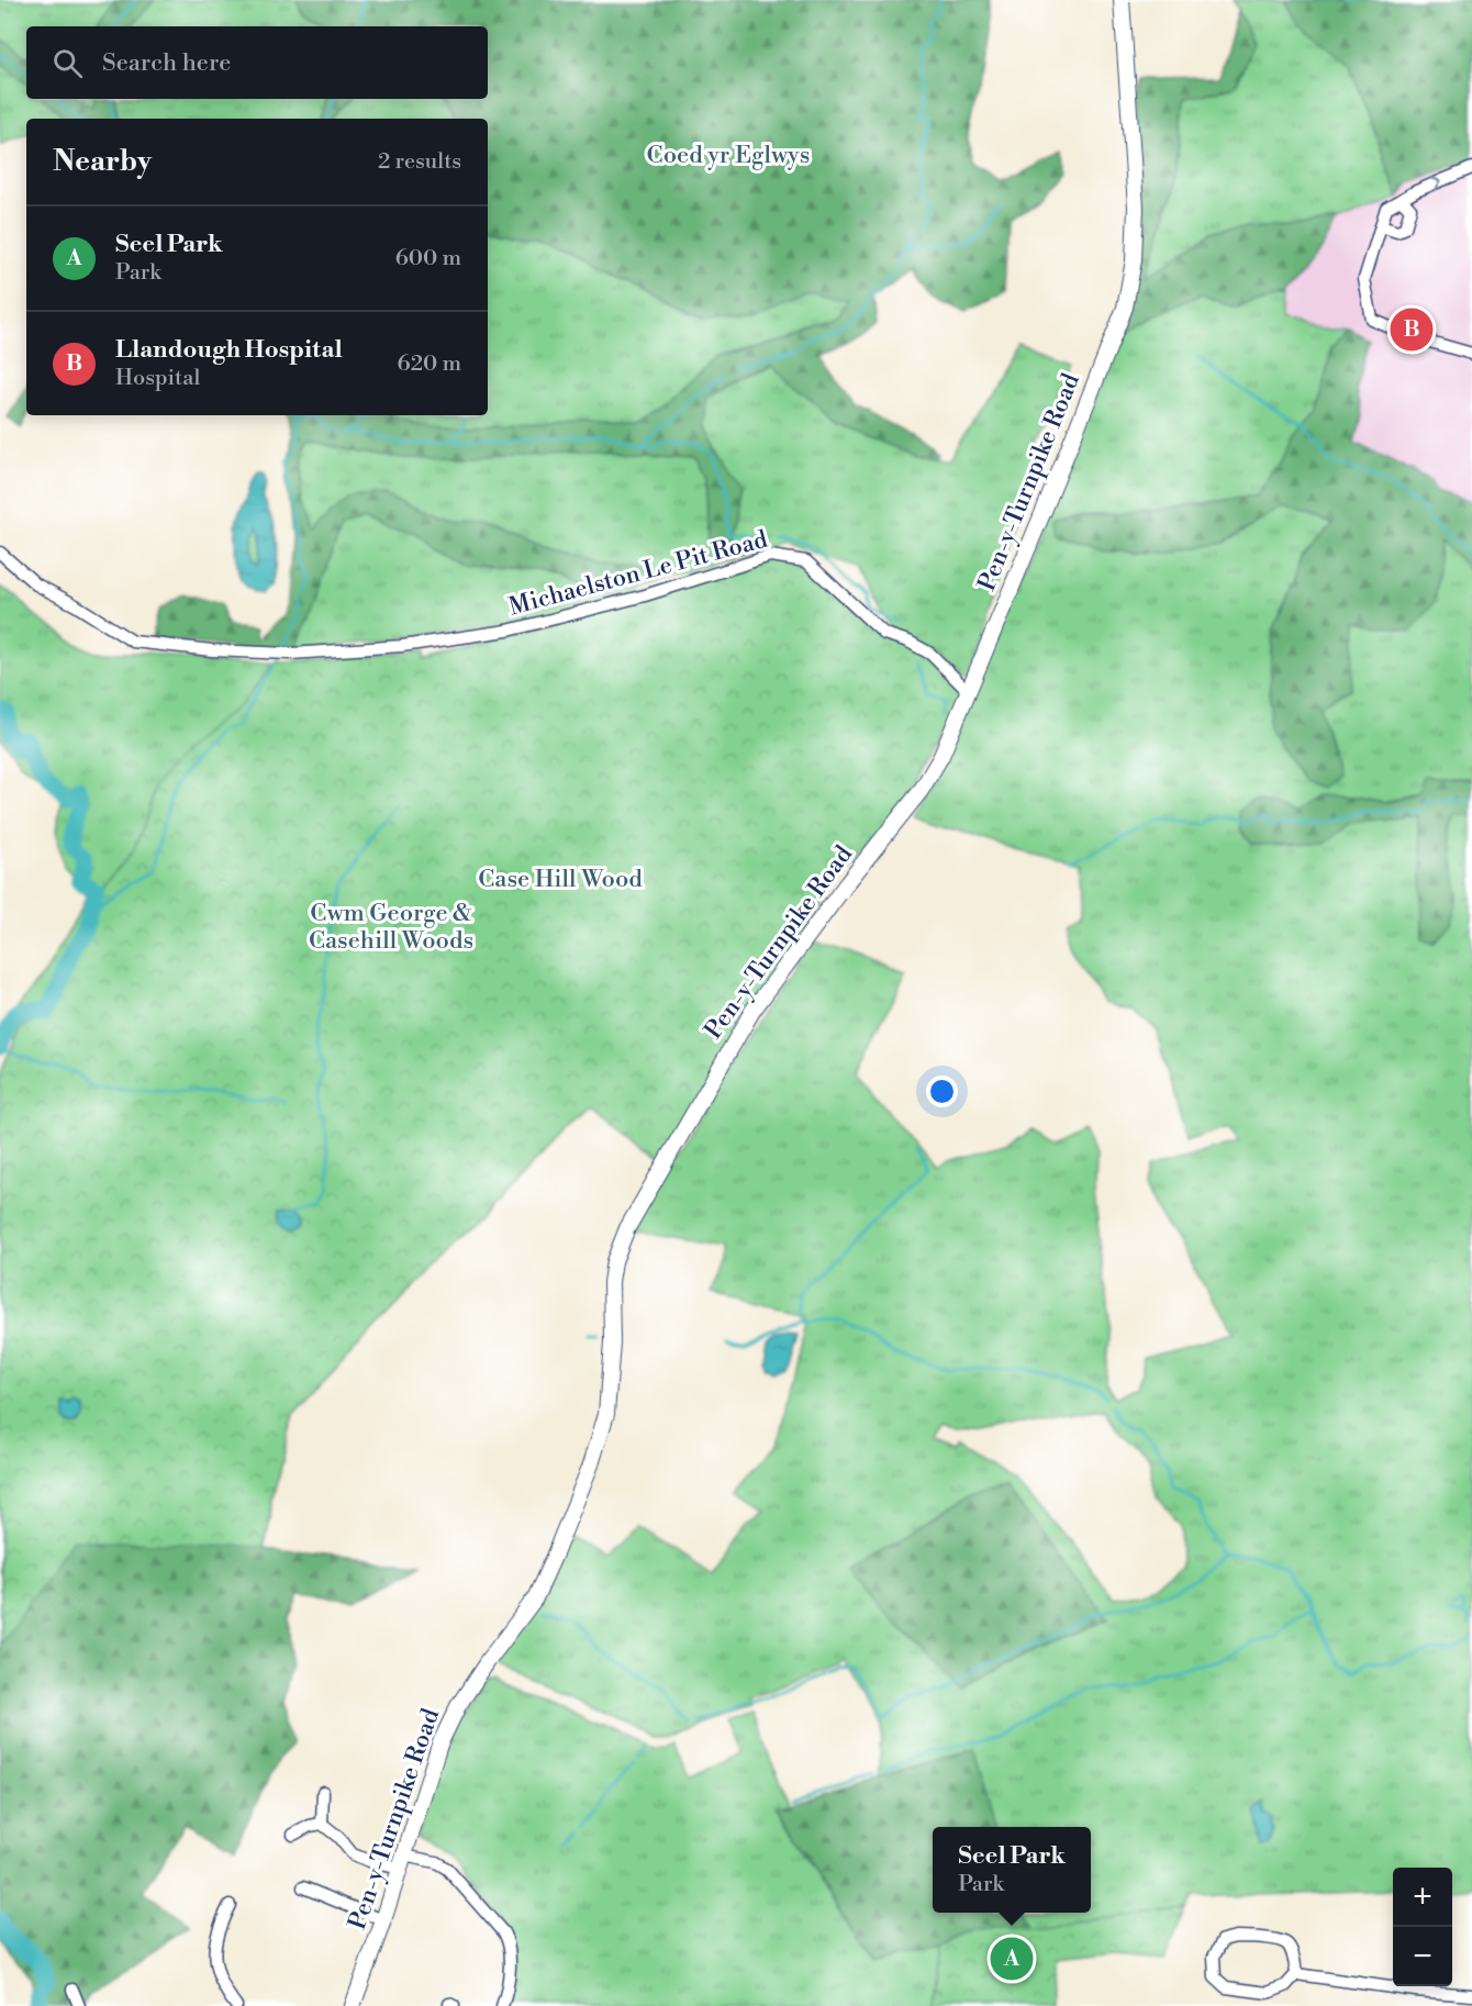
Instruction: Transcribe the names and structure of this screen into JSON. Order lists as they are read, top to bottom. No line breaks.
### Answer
{"streets":{"street":["Pen-y-Turnpike Road","Michaelston Le Pit Road"]},"crossings":[["Pen-y-Turnpike Road","Michaelston Le Pit Road"]],"parks":["Coed yr Eglwys","Case Hill Wood","Cwm George & Casehill Woods"],"page":{"search":"Search here","heading":["Nearby","2 results"],"list":[{"mark":"A","name":"Seel Park","note":"Park","value":"600 m"},{"mark":"B","name":"Llandough Hospital","note":"Hospital","value":"620 m"}],"pins":["B","A"],"popup":["Seel Park","Park"],"map_buttons":["+","−"]}}
